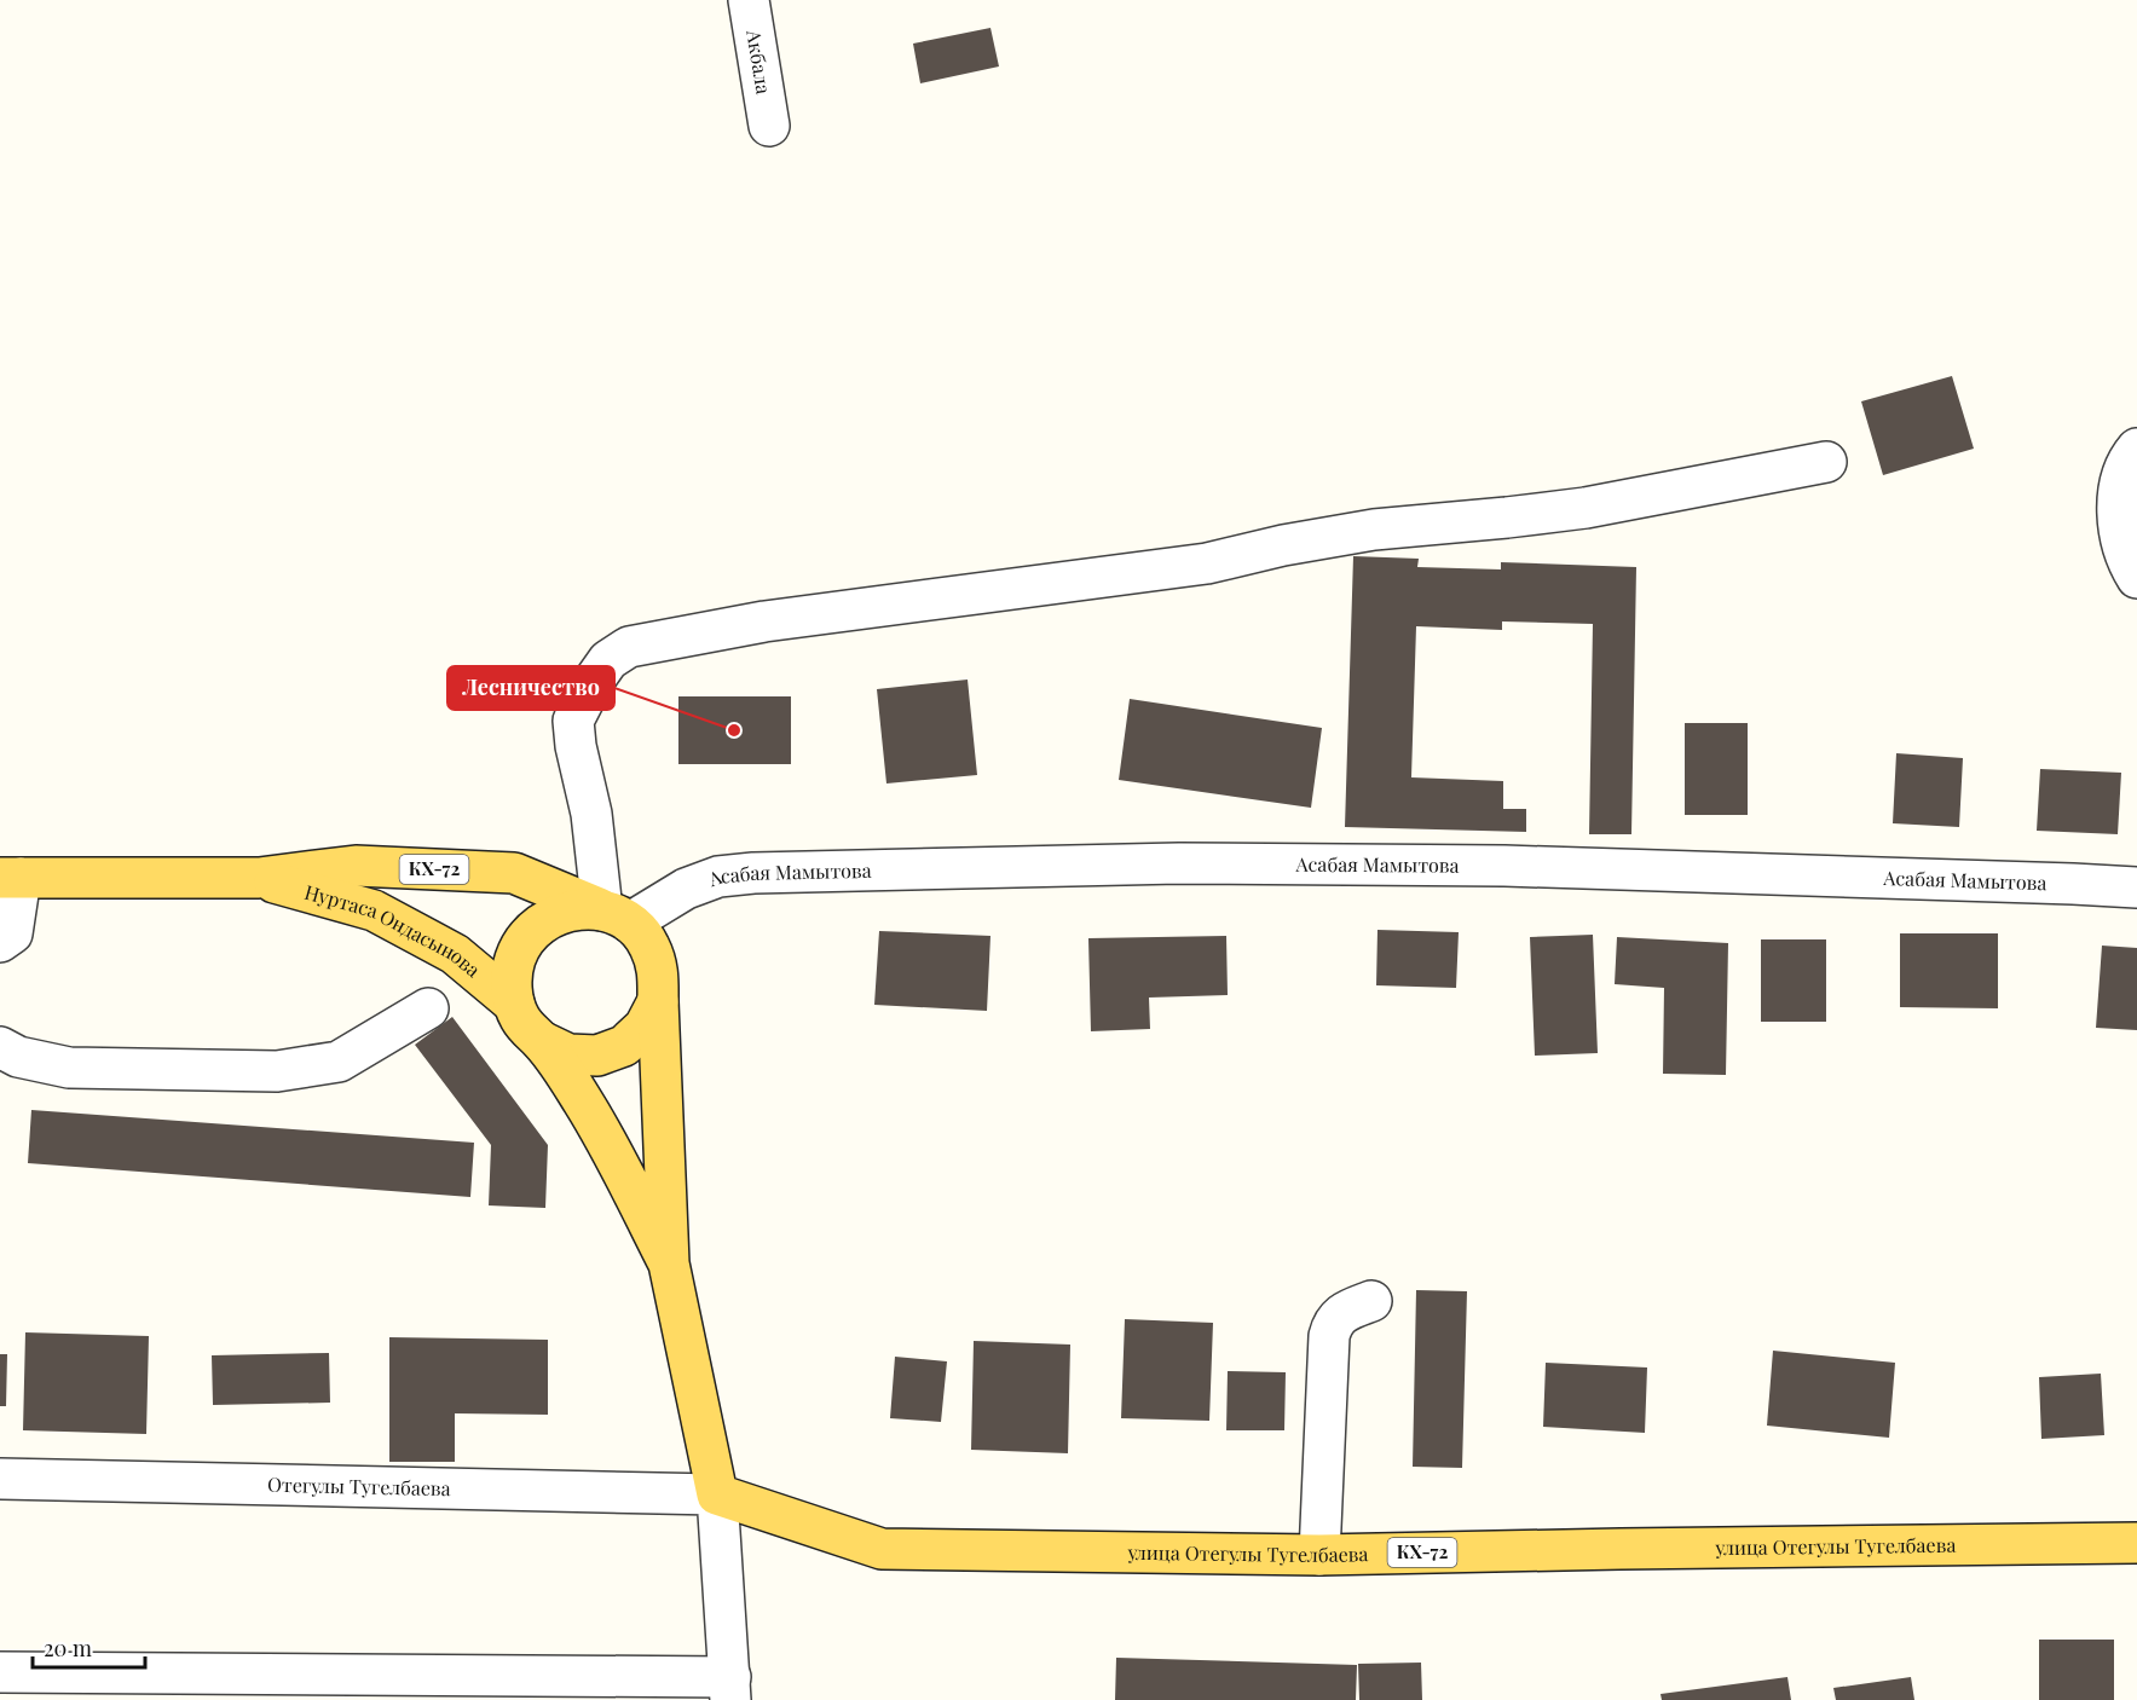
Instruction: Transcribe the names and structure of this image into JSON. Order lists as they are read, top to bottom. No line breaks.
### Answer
{"streets":{"main road":["КХ-72","Нуртаса Ондасынова","улица Отегулы Тугелбаева"],"street":["Акбала","Асабая Мамытова","Отегулы Тугелбаева"]},"crossings":[["Асабая Мамытова","КХ-72"],["Асабая Мамытова","Нуртаса Ондасынова"],["КХ-72","Нуртаса Ондасынова"],["КХ-72","Отегулы Тугелбаева"],["КХ-72","улица Отегулы Тугелбаева"],["Отегулы Тугелбаева","улица Отегулы Тугелбаева"]],"places":["Лесничество"],"scale_bar":"20 m"}
